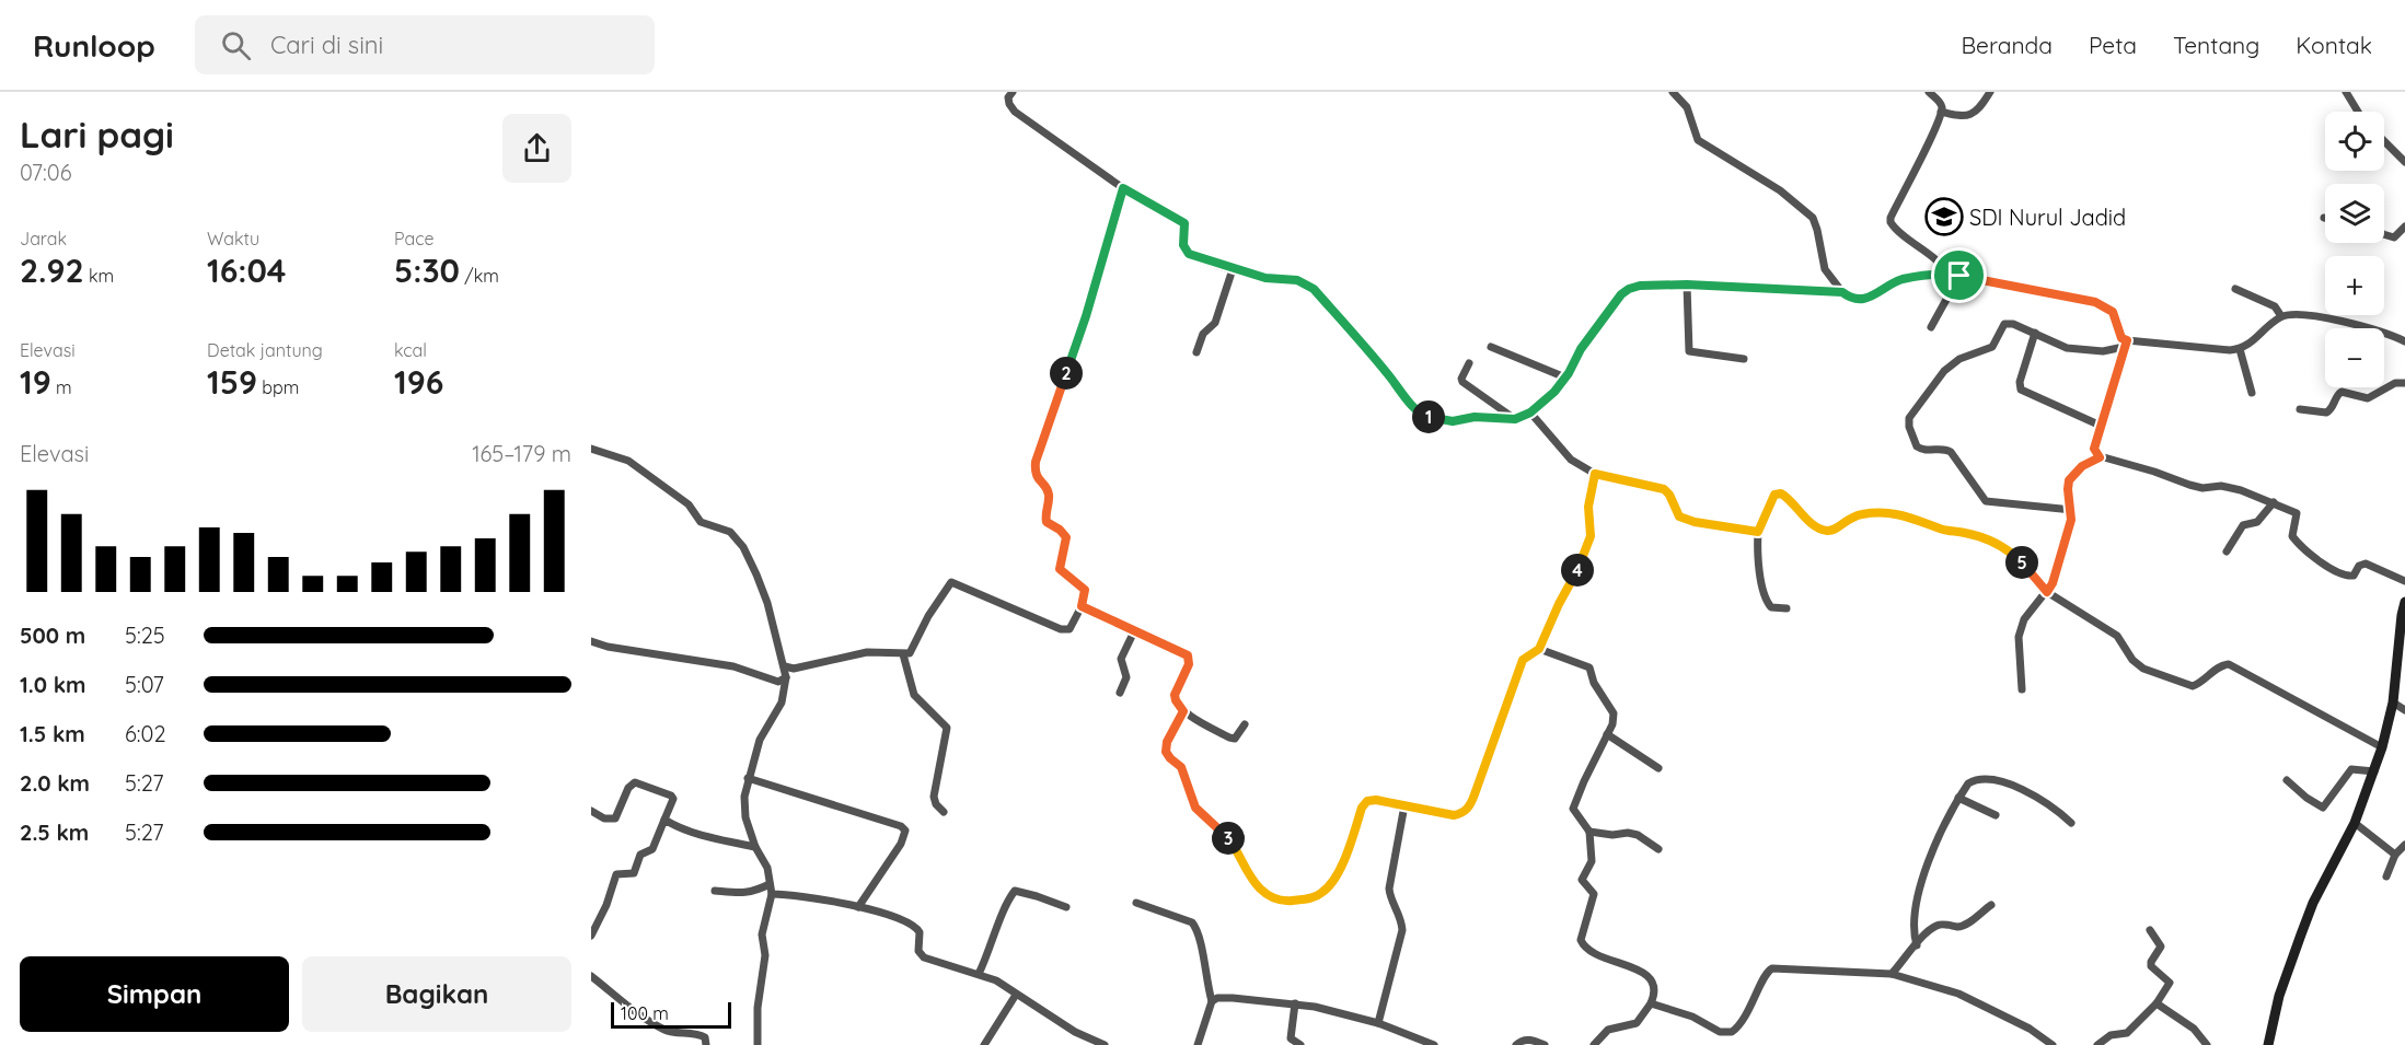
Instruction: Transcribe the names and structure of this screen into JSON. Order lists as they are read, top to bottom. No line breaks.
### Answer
{"places":{"school or university":["SDI Nurul Jadid"]},"scale_bar":"100 m","page":{"header":"Runloop","search":"Cari di sini","nav":["Beranda","Peta","Tentang","Kontak"],"heading":["Lari pagi","07:06"],"map_buttons":["+","−"],"stats":[["Jarak","2.92 km"],["Waktu","16:04"],["Pace","5:30 /km"],["Elevasi","19 m"],["Detak jantung","159 bpm"],["kcal","196"]],"pins":["2","1","5","4","3"],"chart":["Elevasi","165–179 m"],"list":[{"name":"500 m","note":"5:25"},{"name":"1.0 km","note":"5:07"},{"name":"1.5 km","note":"6:02"},{"name":"2.0 km","note":"5:27"},{"name":"2.5 km","note":"5:27"}],"buttons":["Simpan","Bagikan"],"scale":"100 m"}}
